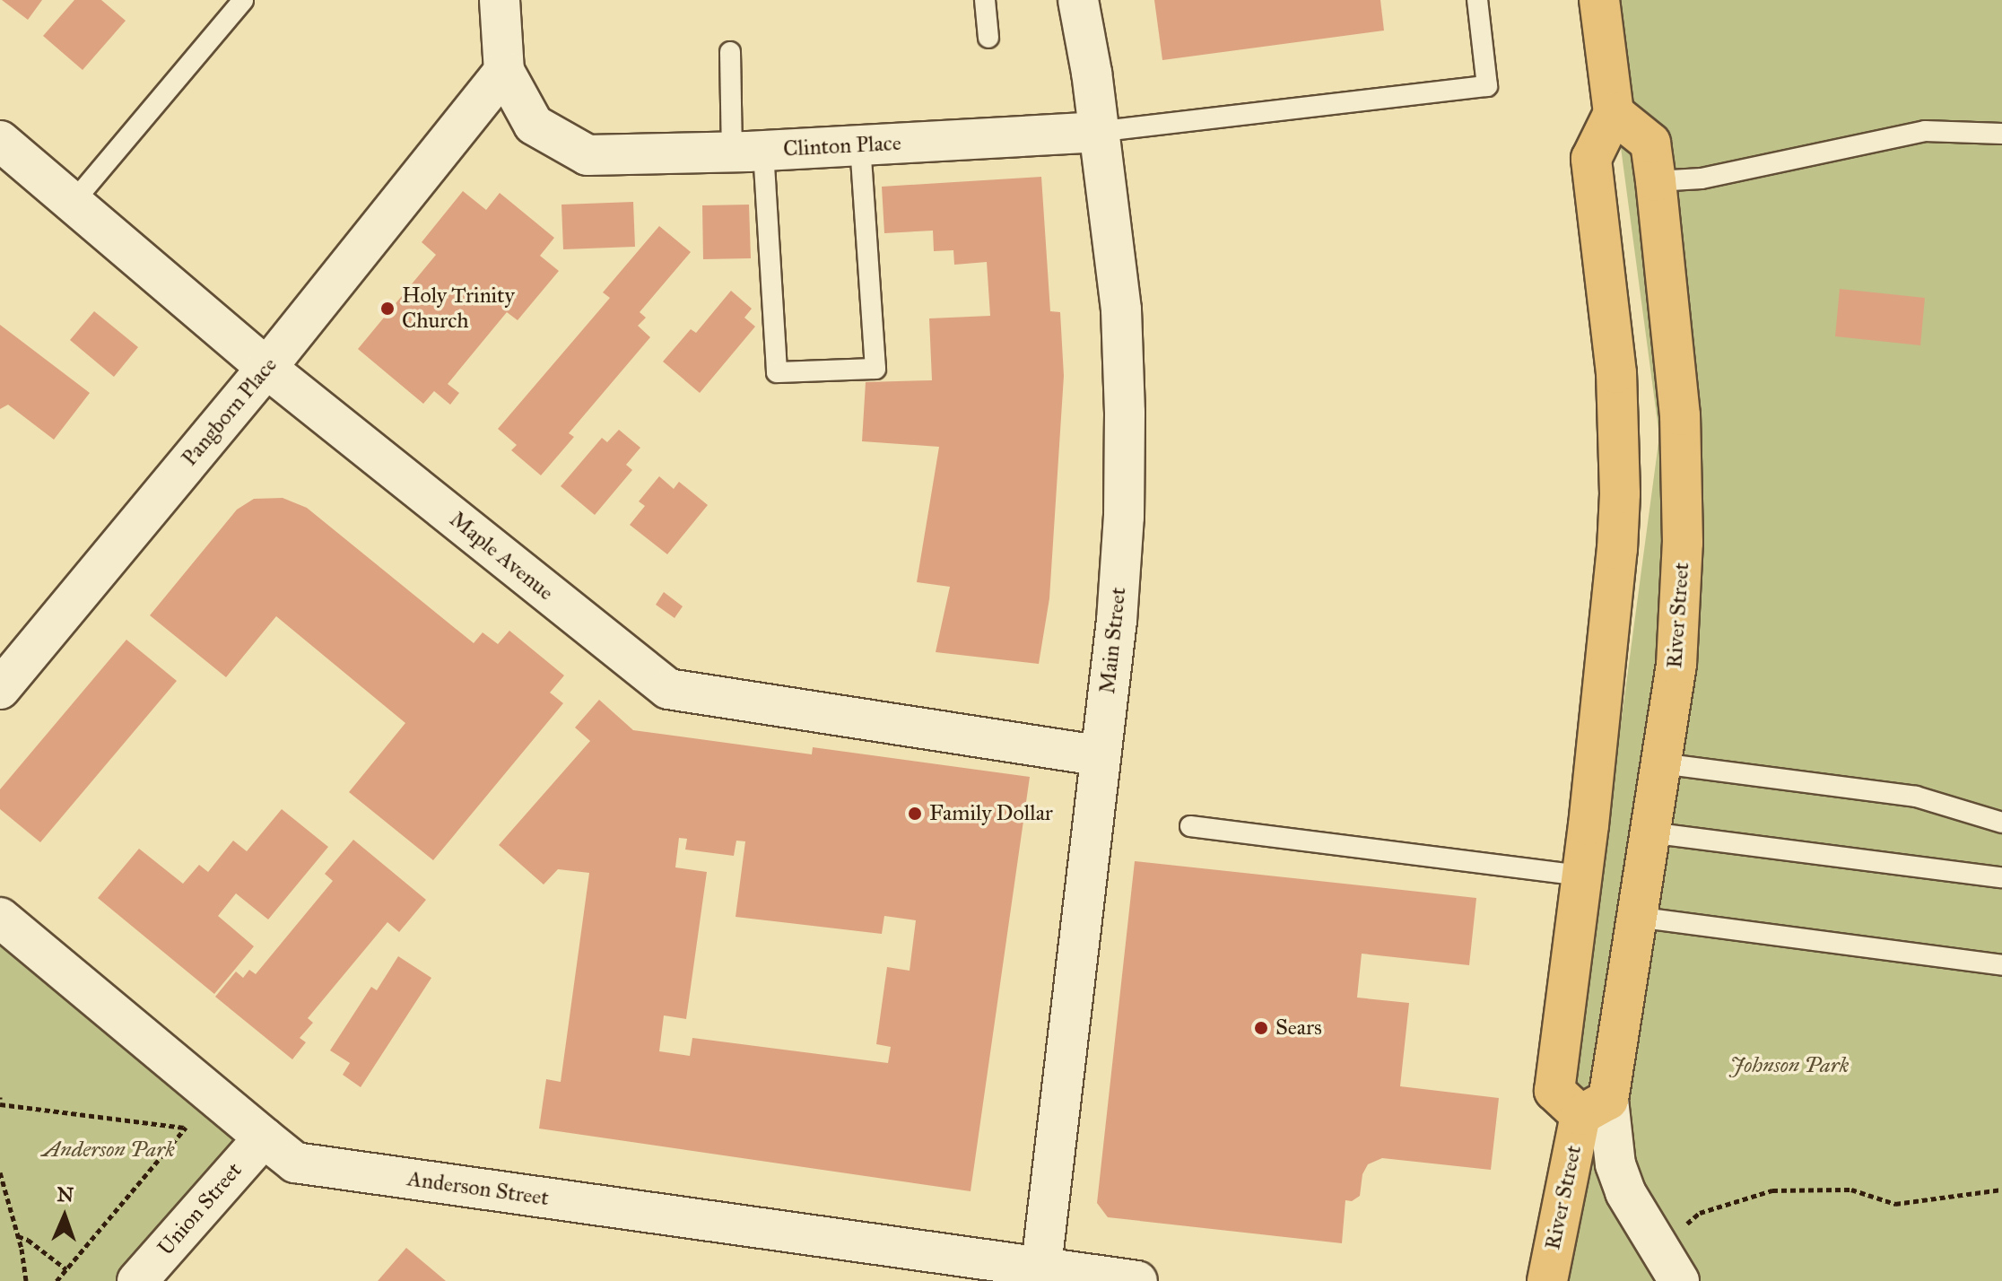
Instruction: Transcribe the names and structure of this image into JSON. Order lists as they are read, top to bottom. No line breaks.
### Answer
{"streets":{"main road":["River Street"],"street":["Clinton Place","Pangborn Place","Maple Avenue","Main Street","Anderson Street","Union Street"]},"crossings":[["Clinton Place","Pangborn Place"],["Clinton Place","Main Street"],["Pangborn Place","Maple Avenue"],["Maple Avenue","Main Street"],["Main Street","Anderson Street"],["Anderson Street","Union Street"]],"parks":["Johnson Park","Anderson Park"],"places":["Holy Trinity Church","Family Dollar","Sears"],"north":"top"}
